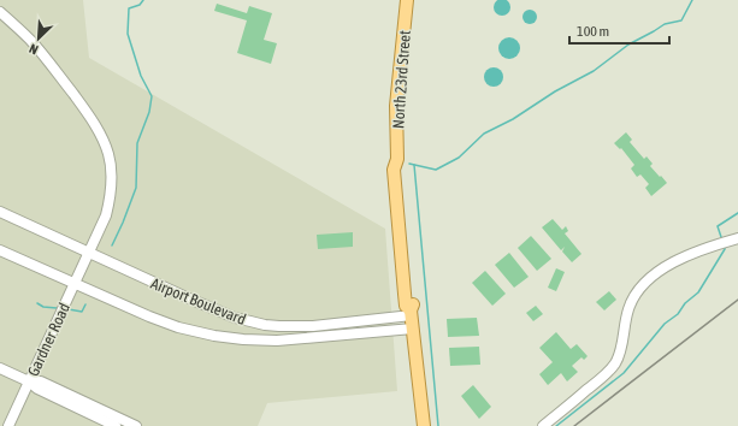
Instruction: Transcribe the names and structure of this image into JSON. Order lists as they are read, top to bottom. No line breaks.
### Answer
{"streets":{"main road":["North 23rd Street"],"street":["Airport Boulevard","Gardner Road"]},"crossings":[["North 23rd Street","Airport Boulevard"],["Airport Boulevard","Gardner Road"]],"scale_bar":"100 m","north":"bottom left"}
